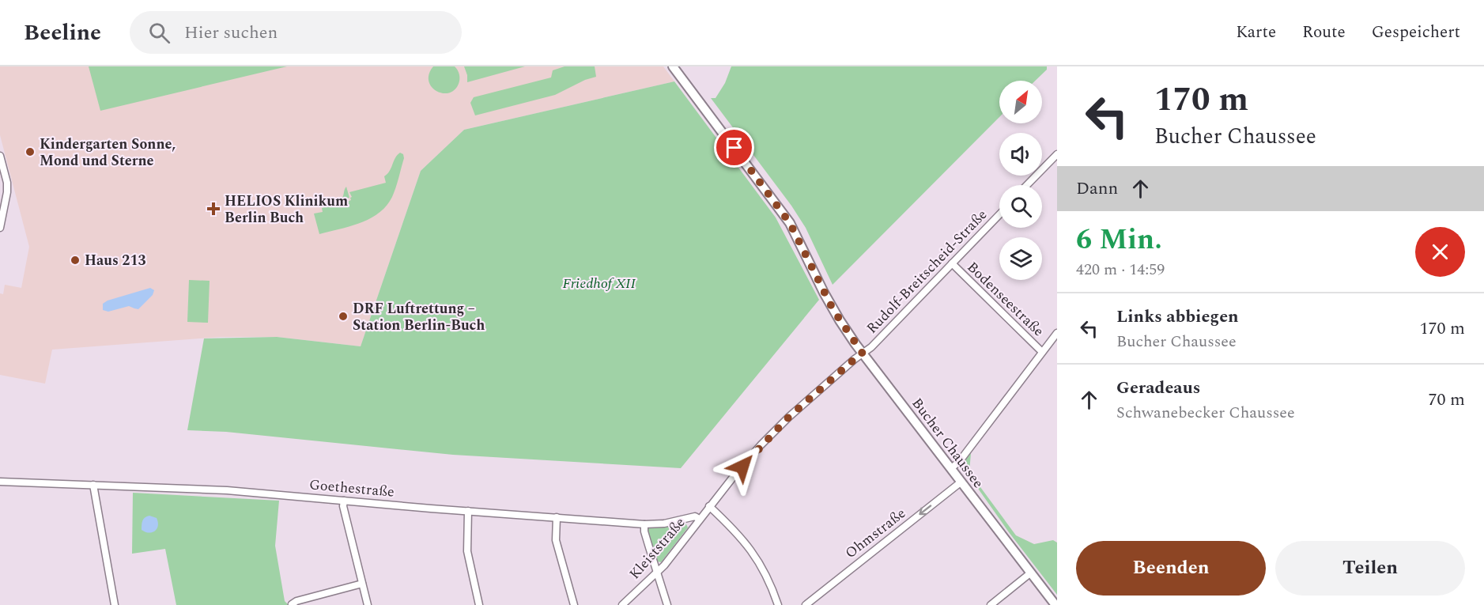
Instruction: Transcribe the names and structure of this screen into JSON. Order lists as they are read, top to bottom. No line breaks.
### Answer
{"streets":{"main road":["Bucher Chaussee"],"street":["Rudolf-Breitscheid-Straße","Bodenseestraße","Goethestraße","Ohmstraße","Kleiststraße"]},"crossings":[["Rudolf-Breitscheid-Straße","Bodenseestraße"],["Rudolf-Breitscheid-Straße","Bucher Chaussee"],["Rudolf-Breitscheid-Straße","Kleiststraße"],["Bucher Chaussee","Ohmstraße"],["Goethestraße","Kleiststraße"]],"one_way":["Ohmstraße"],"parks":["Friedhof XII"],"places":{"other":["Kindergarten Sonne, Mond und Sterne","Haus 213","DRF Luftrettung – Station Berlin-Buch"],"health":["HELIOS Klinikum Berlin Buch"]},"north":"top right","page":{"header":"Beeline","search":"Hier suchen","nav":["Karte","Route","Gespeichert"],"turn":["170 m","Bucher Chaussee"],"then":"Dann","heading":["6 Min.","420 m · 14:59"],"list":[{"name":"Links abbiegen","note":"Bucher Chaussee","value":"170 m"},{"name":"Geradeaus","note":"Schwanebecker Chaussee","value":"70 m"}],"buttons":["Beenden","Teilen"]}}
